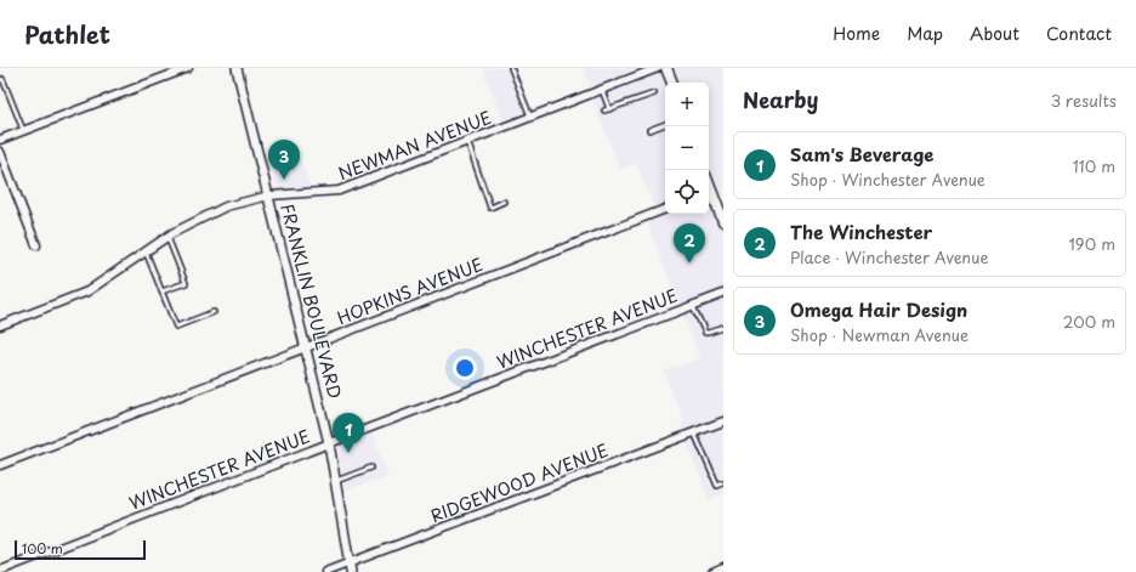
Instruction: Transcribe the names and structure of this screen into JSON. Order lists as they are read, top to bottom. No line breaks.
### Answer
{"streets":{"street":["NEWMAN AVENUE","HOPKINS AVENUE","FRANKLIN BOULEVARD","WINCHESTER AVENUE","RIDGEWOOD AVENUE"]},"crossings":[["NEWMAN AVENUE","FRANKLIN BOULEVARD"],["HOPKINS AVENUE","FRANKLIN BOULEVARD"],["FRANKLIN BOULEVARD","WINCHESTER AVENUE"],["FRANKLIN BOULEVARD","RIDGEWOOD AVENUE"]],"scale_bar":"100 m","page":{"header":"Pathlet","nav":["Home","Map","About","Contact"],"heading":["Nearby","3 results"],"map_buttons":["+","−"],"list":[{"mark":"1","name":"Sam's Beverage","note":"Shop · Winchester Avenue","value":"110 m"},{"mark":"2","name":"The Winchester","note":"Place · Winchester Avenue","value":"190 m"},{"mark":"3","name":"Omega Hair Design","note":"Shop · Newman Avenue","value":"200 m"}],"pins":["3","2","1"],"scale":"100 m"}}
